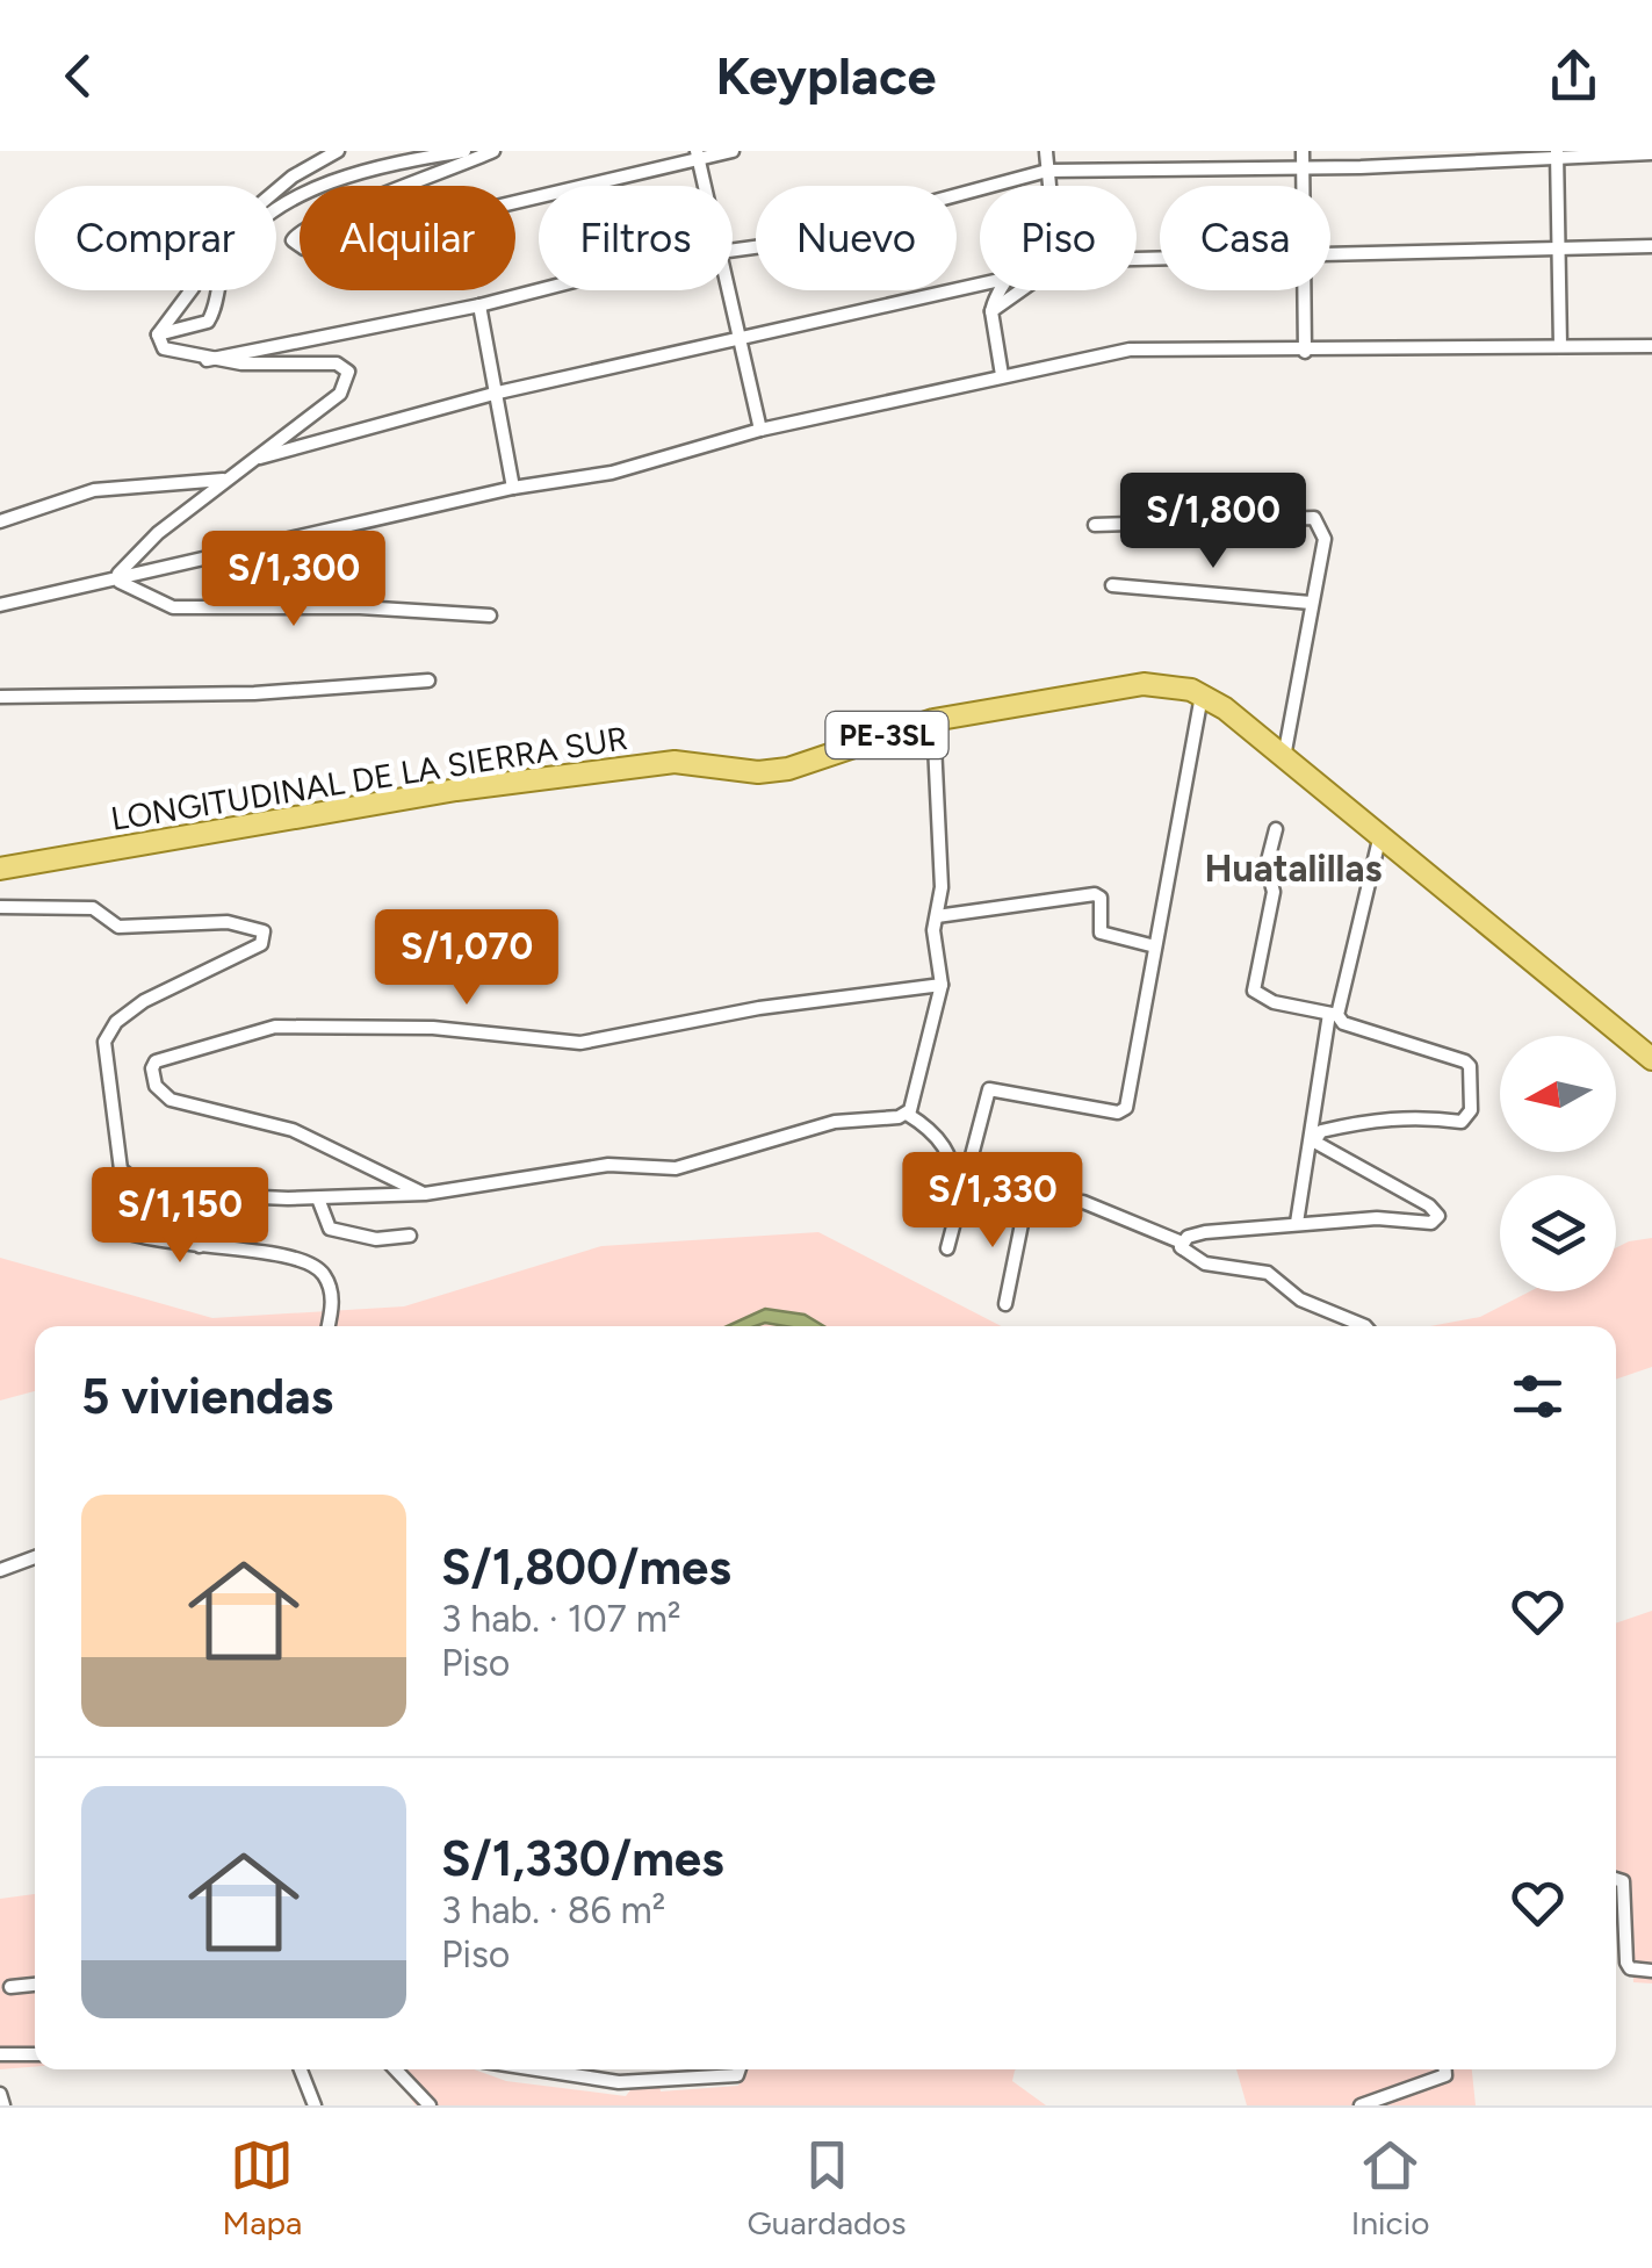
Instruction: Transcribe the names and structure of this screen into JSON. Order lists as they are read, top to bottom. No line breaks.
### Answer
{"streets":{"main road":["PE-3SL","LONGITUDINAL DE LA SIERRA SUR"]},"districts":["Huatalillas"],"north":"left","page":{"header":"Keyplace","chip":["Comprar","Alquilar","Filtros","Nuevo","Piso","Casa"],"price":["S/1,800","S/1,300","S/1,070","S/1,330","S/1,150"],"heading":"5 viviendas","list":[{"name":"S/1,800/mes","note":"3 hab. · 107 m² · Piso"},{"name":"S/1,330/mes","note":"3 hab. · 86 m² · Piso"}],"tabs":["Mapa","Guardados","Inicio"]}}
